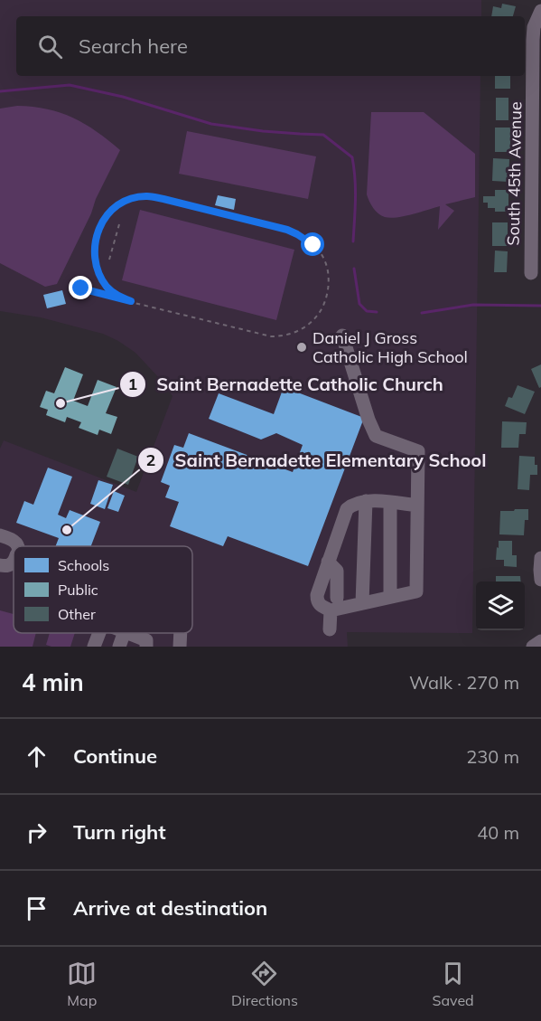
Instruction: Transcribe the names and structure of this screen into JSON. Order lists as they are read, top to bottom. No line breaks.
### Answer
{"streets":{"street":["South 45th Avenue"]},"places":["Daniel J Gross Catholic High School","Saint Bernadette Catholic Church","Saint Bernadette Elementary School"],"legend":["Schools","Public","Other"],"page":{"search":"Search here","heading":["4 min","Walk · 270 m"],"list":[["Continue","230 m"],["Turn right","40 m"],"Arrive at destination"],"nav":["Map","Directions","Saved"]}}
